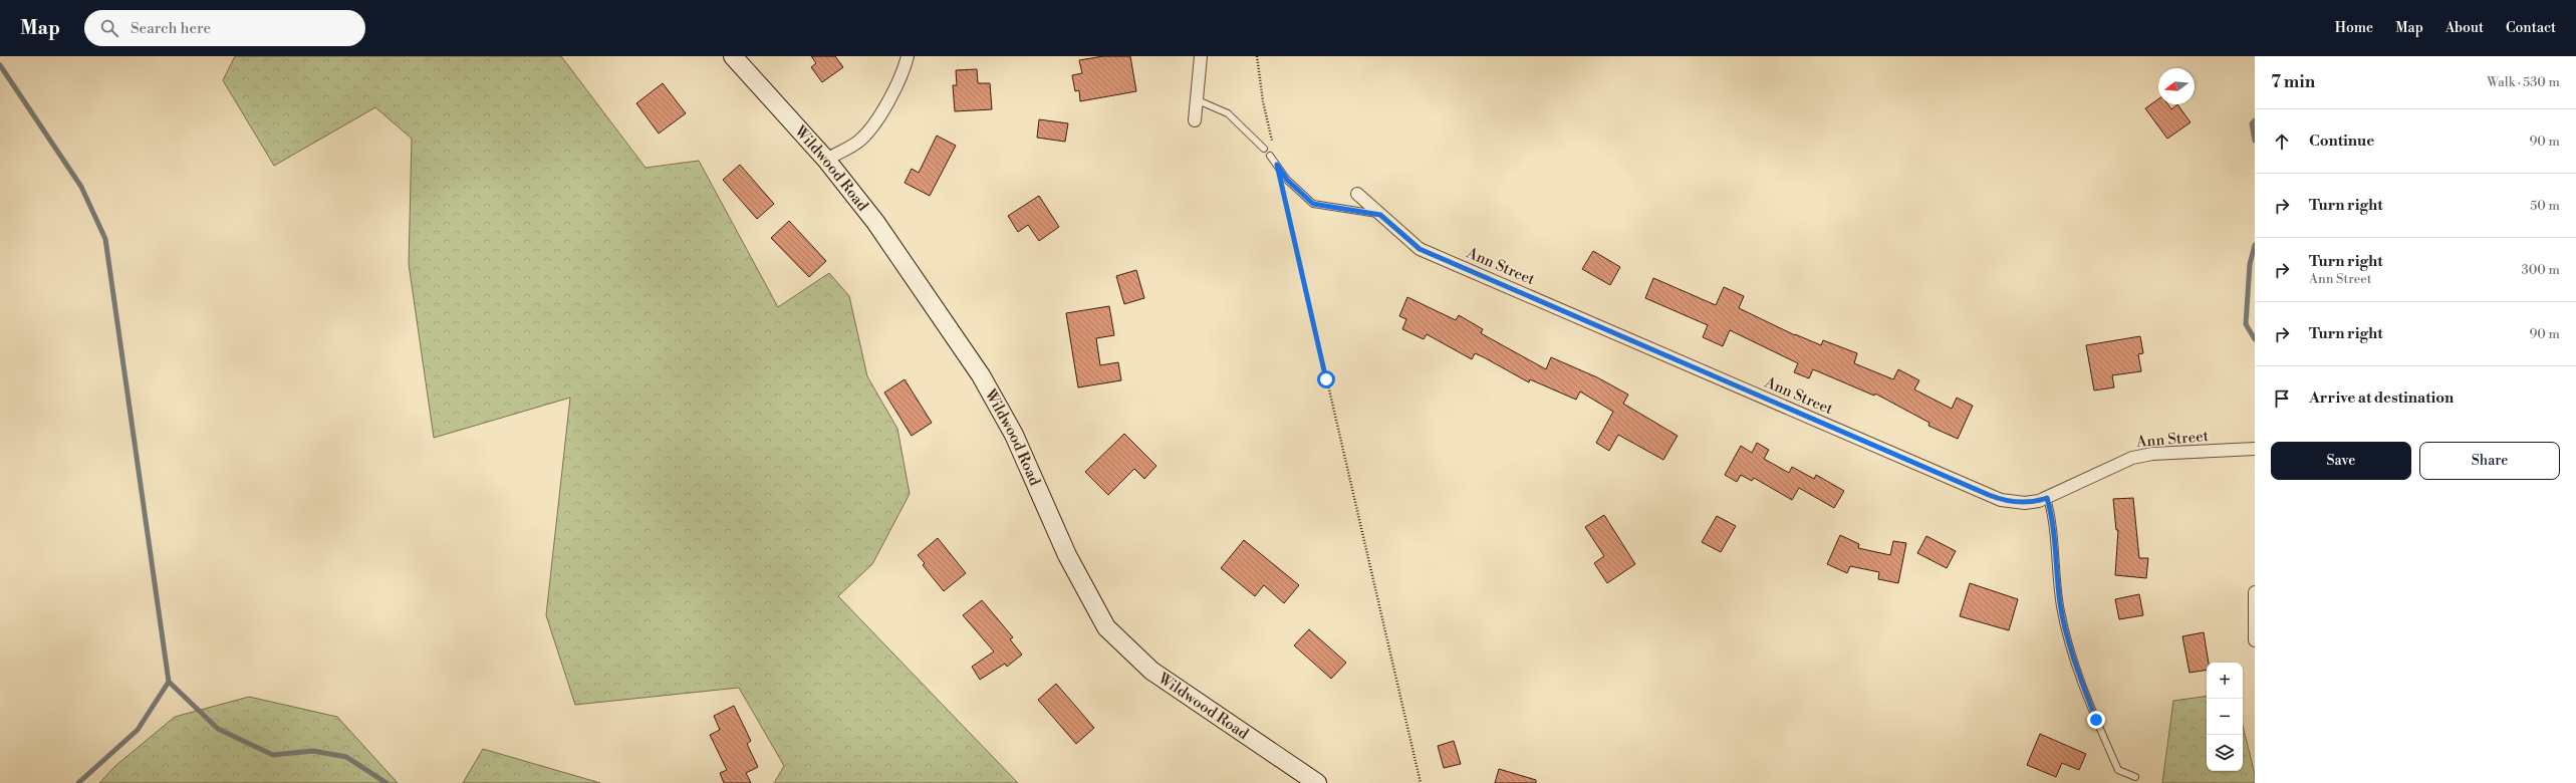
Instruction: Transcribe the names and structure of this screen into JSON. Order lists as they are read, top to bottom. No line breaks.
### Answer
{"streets":{"street":["Wildwood Road","Ann Street"]},"north":"left","page":{"header":"Map","search":"Search here","nav":["Home","Map","About","Contact"],"heading":["7 min","Walk · 530 m"],"list":[["Continue","90 m"],["Turn right","50 m"],["Turn right","Ann Street","300 m"],["Turn right","90 m"],"Arrive at destination"],"buttons":["Save","Share"],"map_buttons":["+","−"]}}
